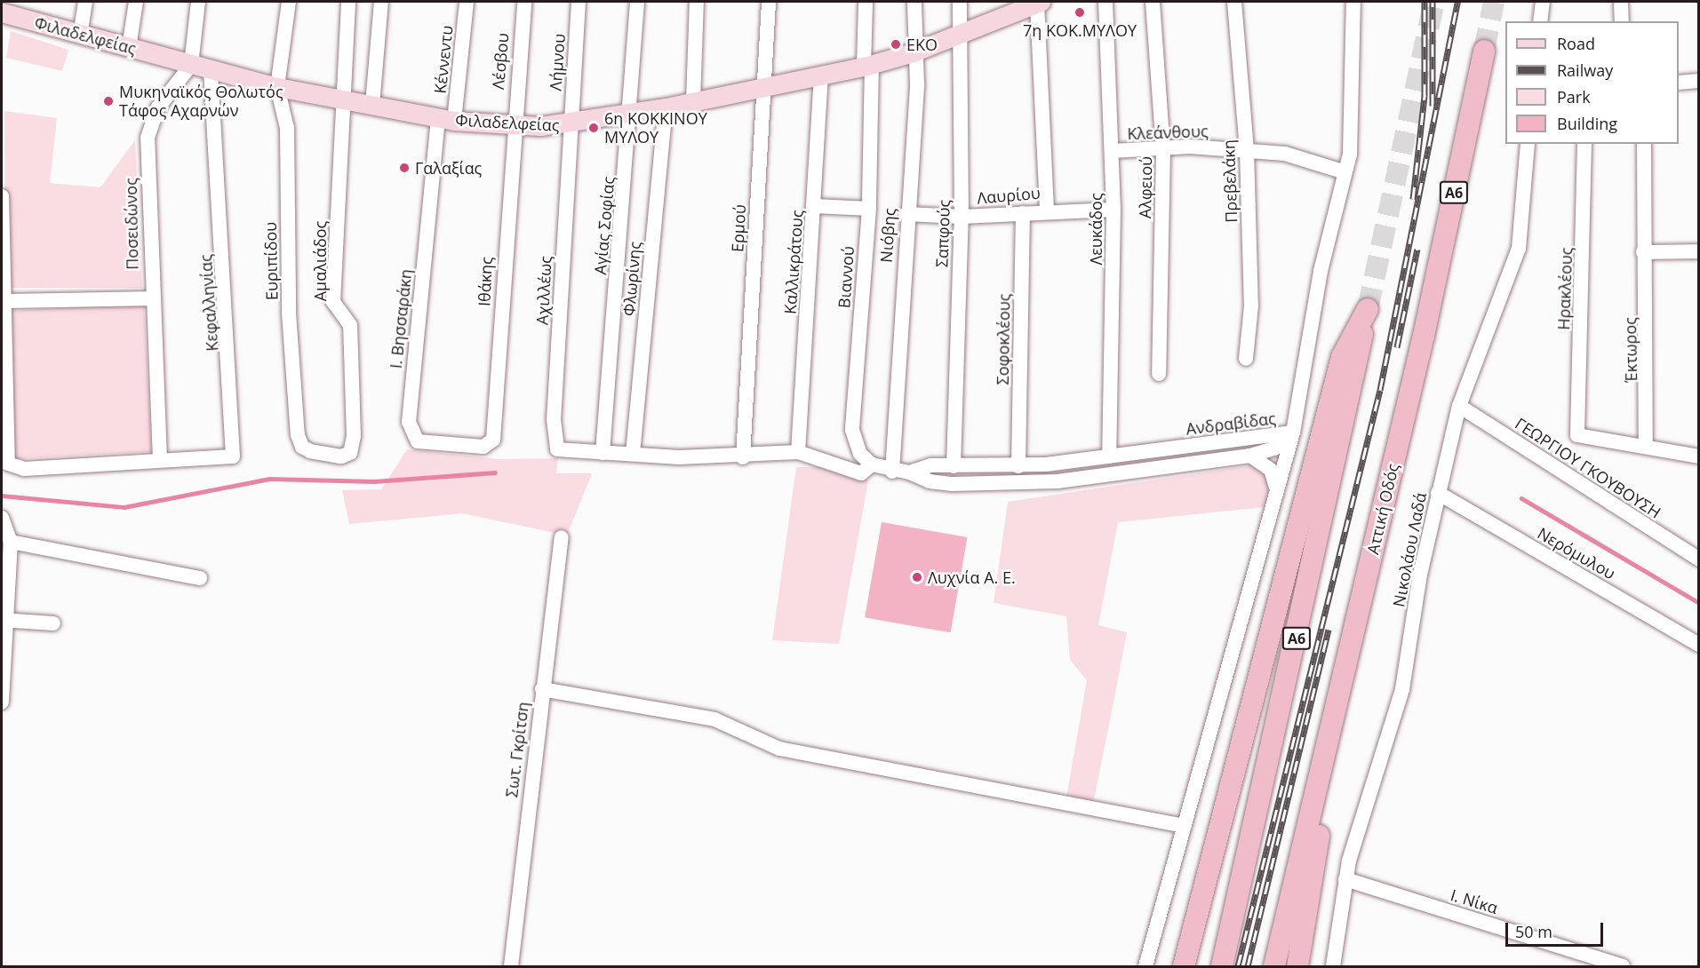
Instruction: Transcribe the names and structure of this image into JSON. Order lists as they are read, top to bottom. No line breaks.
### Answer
{"streets":{"highway":["Α6","Αττική Οδός"],"main road":["Φιλαδελφείας"],"street":["Κέννεντυ","Λέσβου","Λήμνου","Κλεάνθους","Πρεβελάκη","Αλφειού","Λαυρίου","Ποσειδώνος","Αγίας Σοφίας","Ερμού","Λευκάδος","Σαπφούς","Νιόβης","Ευριπίδου","Αμαλιάδος","Καλλικράτους","Βιαννού","Φλωρίνης","Ιθάκης","Ηρακλέους","Αχιλλέως","Κεφαλληνίας","Ι. Βησσαράκη","Σοφοκλέους","Έκτωρος","Ανδραβίδας","ΓΕΩΡΓΙΟΥ ΓΚΟΥΒΟΥΣΗ","Νικολάου Λαδά","Νερόμυλου","Σωτ. Γκρίτση","Ι. Νίκα"]},"crossings":[["Φιλαδελφείας","Κέννεντυ"],["Φιλαδελφείας","Λέσβου"],["Φιλαδελφείας","Λήμνου"],["Φιλαδελφείας","Ποσειδώνος"],["Φιλαδελφείας","Αγίας Σοφίας"],["Φιλαδελφείας","Ερμού"],["Φιλαδελφείας","Σαπφούς"],["Φιλαδελφείας","Νιόβης"],["Φιλαδελφείας","Ευριπίδου"],["Φιλαδελφείας","Αμαλιάδος"],["Φιλαδελφείας","Καλλικράτους"],["Φιλαδελφείας","Βιαννού"],["Φιλαδελφείας","Φλωρίνης"],["Φιλαδελφείας","Ιθάκης"],["Φιλαδελφείας","Αχιλλέως"],["Φιλαδελφείας","Κεφαλληνίας"],["Φιλαδελφείας","Ι. Βησσαράκη"],["Κέννεντυ","Ι. Βησσαράκη"],["Λέσβου","Ιθάκης"],["Λήμνου","Αχιλλέως"],["Κλεάνθους","Πρεβελάκη"],["Κλεάνθους","Αλφειού"],["Κλεάνθους","Λευκάδος"],["Λαυρίου","Λευκάδος"],["Λαυρίου","Σαπφούς"],["Λαυρίου","Νιόβης"],["Λαυρίου","Σοφοκλέους"],["Ποσειδώνος","Κεφαλληνίας"],["Αγίας Σοφίας","Αχιλλέως"],["Λευκάδος","Ανδραβίδας"],["Σαπφούς","Ανδραβίδας"],["Νιόβης","Ανδραβίδας"],["Ευριπίδου","Αμαλιάδος"],["Ιθάκης","Ι. Βησσαράκη"],["Ηρακλέους","Έκτωρος"],["Σοφοκλέους","Ανδραβίδας"],["ΓΕΩΡΓΙΟΥ ΓΚΟΥΒΟΥΣΗ","Νικολάου Λαδά"],["Νικολάου Λαδά","Νερόμυλου"],["Νικολάου Λαδά","Ι. Νίκα"]],"places":["7η ΚΟΚ.ΜΥΛΟΥ","EKO","Μυκηναϊκός Θολωτός Τάφος Αχαρνών","6η ΚΟΚΚΙΝΟΥ ΜΥΛΟΥ","Γαλαξίας","Λυχνία A. E."],"legend":["Road","Railway","Park","Building"],"scale_bar":"50 m"}
